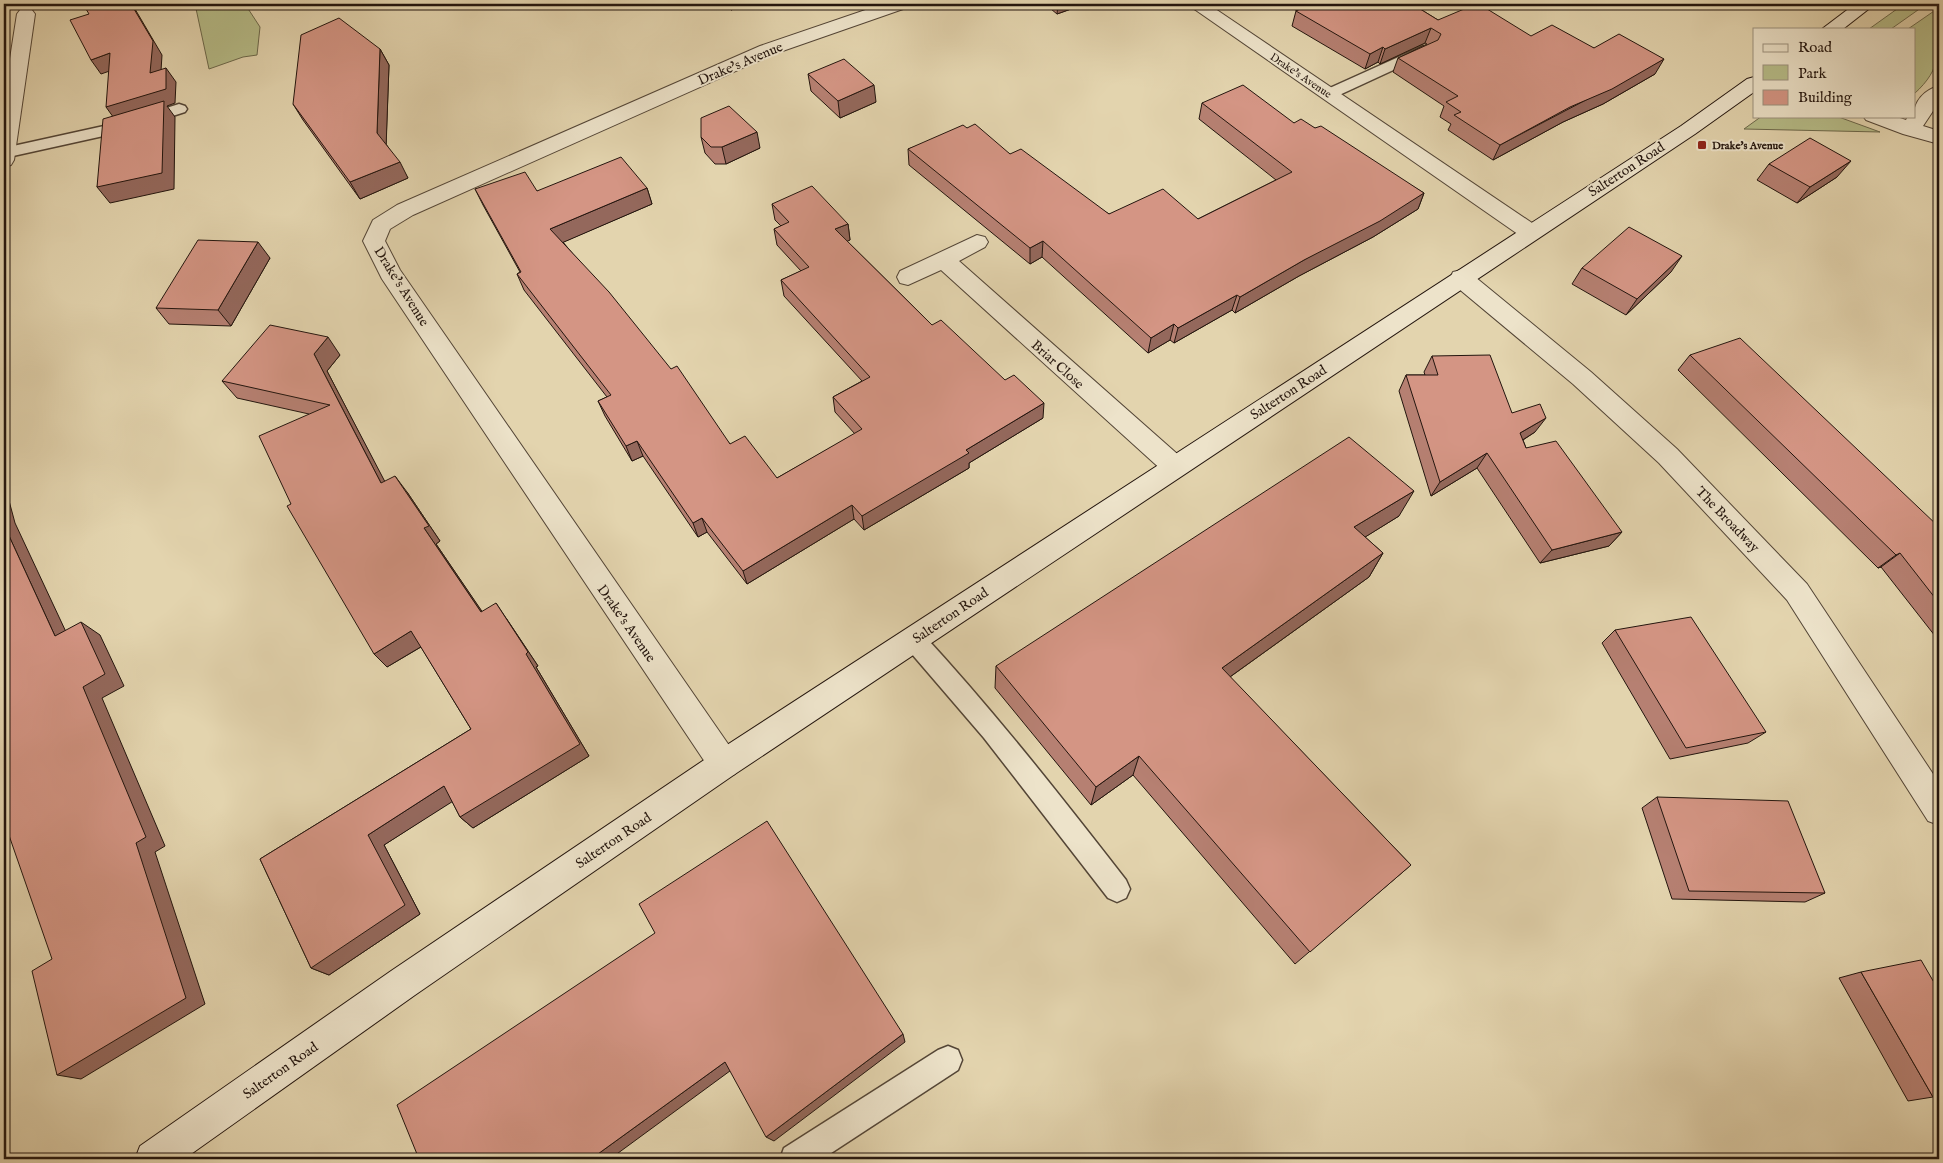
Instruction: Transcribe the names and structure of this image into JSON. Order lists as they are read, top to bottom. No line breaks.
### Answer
{"streets":{"street":["Drake's Avenue","Salterton Road","Briar Close","The Broadway"]},"crossings":[["Drake's Avenue","Salterton Road"],["Salterton Road","Briar Close"],["Salterton Road","The Broadway"]],"places":{"transit":["Drake's Avenue"]},"legend":["Road","Park","Building"]}
